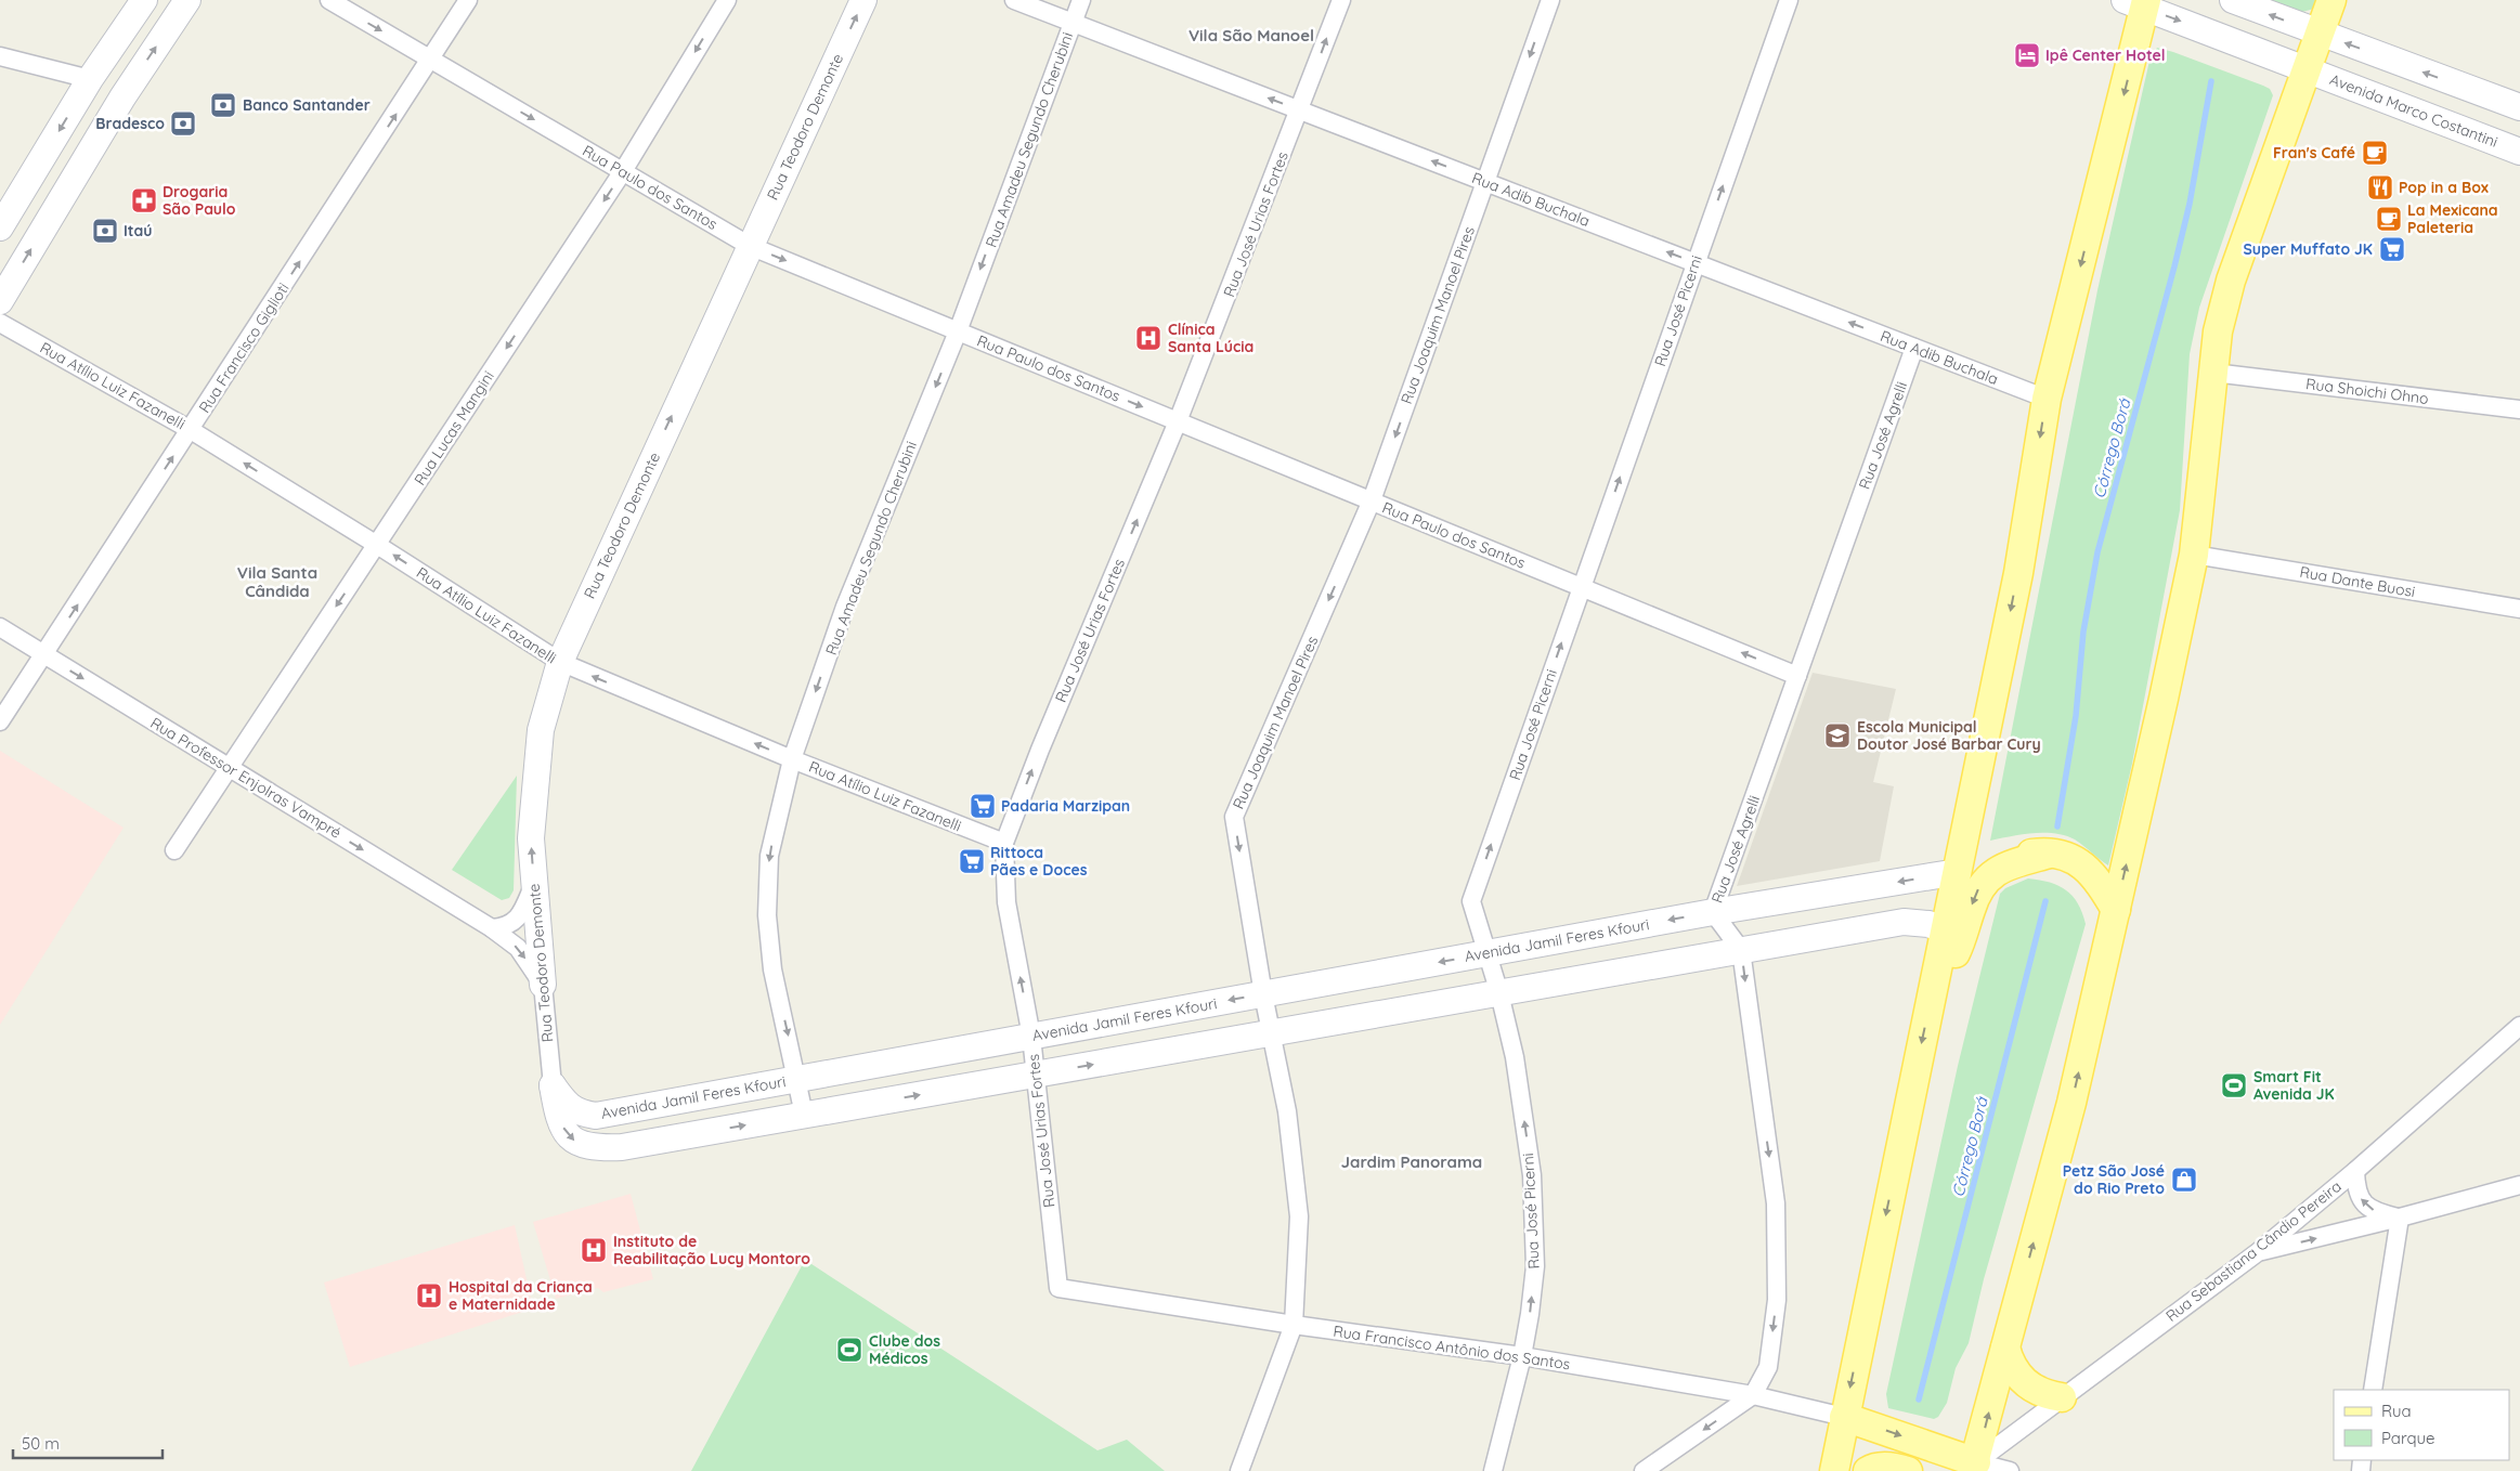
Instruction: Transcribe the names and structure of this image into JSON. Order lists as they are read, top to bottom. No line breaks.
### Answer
{"streets":{"street":["Avenida Marco Costantini","Rua Teodoro Demonte","Rua Amadeu Segundo Cherubini","Rua Paulo dos Santos","Rua Adib Buchala","Rua José Urias Fortes","Rua José Picerni","Rua Joaquim Manoel Pires","Rua Francisco Giglioti","Rua Atílio Luiz Fazanelli","Rua Shoichi Ohno","Rua Lucas Mangini","Rua José Agrelli","Rua Dante Buosi","Rua Professor Enjolras Vampré","Avenida Jamil Feres Kfouri","Rua Sebastiana Cândio Pereira","Rua Francisco Antônio dos Santos"]},"crossings":[["Rua Teodoro Demonte","Rua Paulo dos Santos"],["Rua Teodoro Demonte","Rua Atílio Luiz Fazanelli"],["Rua Teodoro Demonte","Rua Professor Enjolras Vampré"],["Rua Teodoro Demonte","Avenida Jamil Feres Kfouri"],["Rua Amadeu Segundo Cherubini","Rua Paulo dos Santos"],["Rua Amadeu Segundo Cherubini","Rua Adib Buchala"],["Rua Amadeu Segundo Cherubini","Rua Atílio Luiz Fazanelli"],["Rua Amadeu Segundo Cherubini","Avenida Jamil Feres Kfouri"],["Rua Paulo dos Santos","Rua José Urias Fortes"],["Rua Paulo dos Santos","Rua José Picerni"],["Rua Paulo dos Santos","Rua Joaquim Manoel Pires"],["Rua Paulo dos Santos","Rua Francisco Giglioti"],["Rua Paulo dos Santos","Rua Lucas Mangini"],["Rua Paulo dos Santos","Rua José Agrelli"],["Rua Adib Buchala","Rua José Urias Fortes"],["Rua Adib Buchala","Rua José Picerni"],["Rua Adib Buchala","Rua Joaquim Manoel Pires"],["Rua Adib Buchala","Rua José Agrelli"],["Rua José Urias Fortes","Rua Atílio Luiz Fazanelli"],["Rua José Urias Fortes","Avenida Jamil Feres Kfouri"],["Rua José Urias Fortes","Rua Francisco Antônio dos Santos"],["Rua José Picerni","Avenida Jamil Feres Kfouri"],["Rua José Picerni","Rua Francisco Antônio dos Santos"],["Rua Joaquim Manoel Pires","Avenida Jamil Feres Kfouri"],["Rua Joaquim Manoel Pires","Rua Francisco Antônio dos Santos"],["Rua Francisco Giglioti","Rua Atílio Luiz Fazanelli"],["Rua Francisco Giglioti","Rua Professor Enjolras Vampré"],["Rua Atílio Luiz Fazanelli","Rua Lucas Mangini"],["Rua Lucas Mangini","Rua Professor Enjolras Vampré"],["Rua José Agrelli","Avenida Jamil Feres Kfouri"],["Rua José Agrelli","Rua Francisco Antônio dos Santos"]],"one_way":["Rua Teodoro Demonte","Rua Amadeu Segundo Cherubini","Rua Adib Buchala","Rua José Urias Fortes","Rua José Picerni","Rua Joaquim Manoel Pires","Rua Francisco Giglioti","Rua Atílio Luiz Fazanelli","Rua Lucas Mangini","Rua José Agrelli","Rua Professor Enjolras Vampré"],"districts":["Vila São Manoel","Vila Santa Cândida","Jardim Panorama"],"water":["Córrego Borá"],"places":{"hotel":["Ipê Center Hotel"],"bank":["Banco Santander","Bradesco","Itaú"],"cafe":["Fran's Café","La Mexicana Paleteria"],"restaurant":["Pop in a Box"],"pharmacy":["Drogaria São Paulo"],"supermarket":["Super Muffato JK","Padaria Marzipan","Rittoca Pães e Doces"],"hospital":["Clínica Santa Lúcia","Instituto de Reabilitação Lucy Montoro","Hospital da Criança e Maternidade"],"school or university":["Escola Municipal Doutor José Barbar Cury"],"sports":["Smart Fit Avenida JK","Clube dos Médicos"],"shop":["Petz São José do Rio Preto"]},"legend":["Rua","Parque"],"scale_bar":"50 m"}
